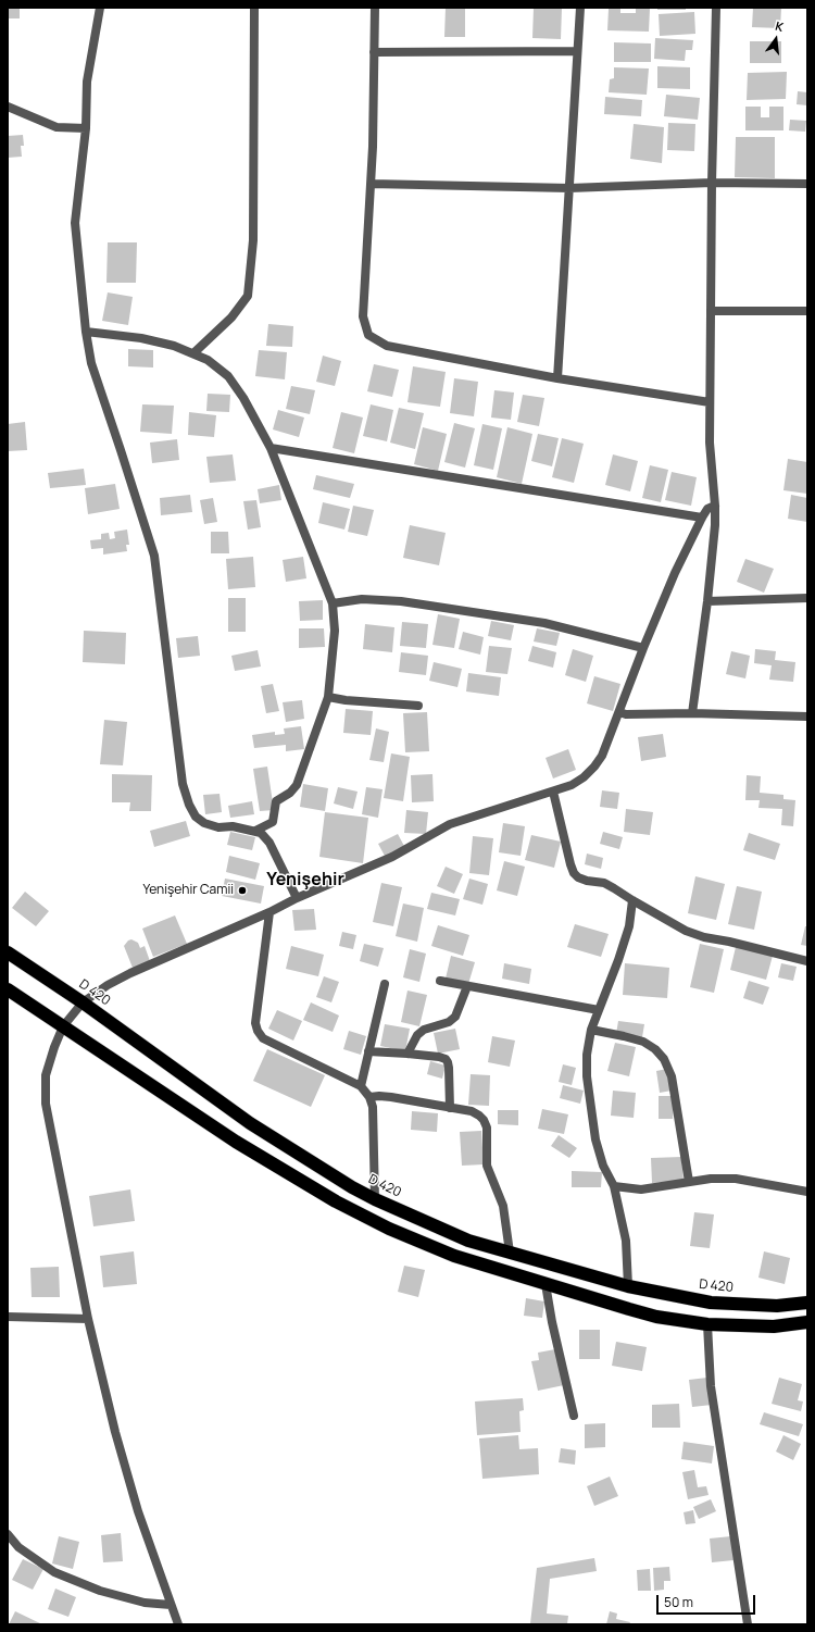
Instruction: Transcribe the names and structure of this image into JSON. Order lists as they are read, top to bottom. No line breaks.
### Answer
{"streets":{"highway":["D 420"]},"districts":["Yenişehir"],"places":["Yenişehir Camii"],"scale_bar":"50 m","north":"top"}
